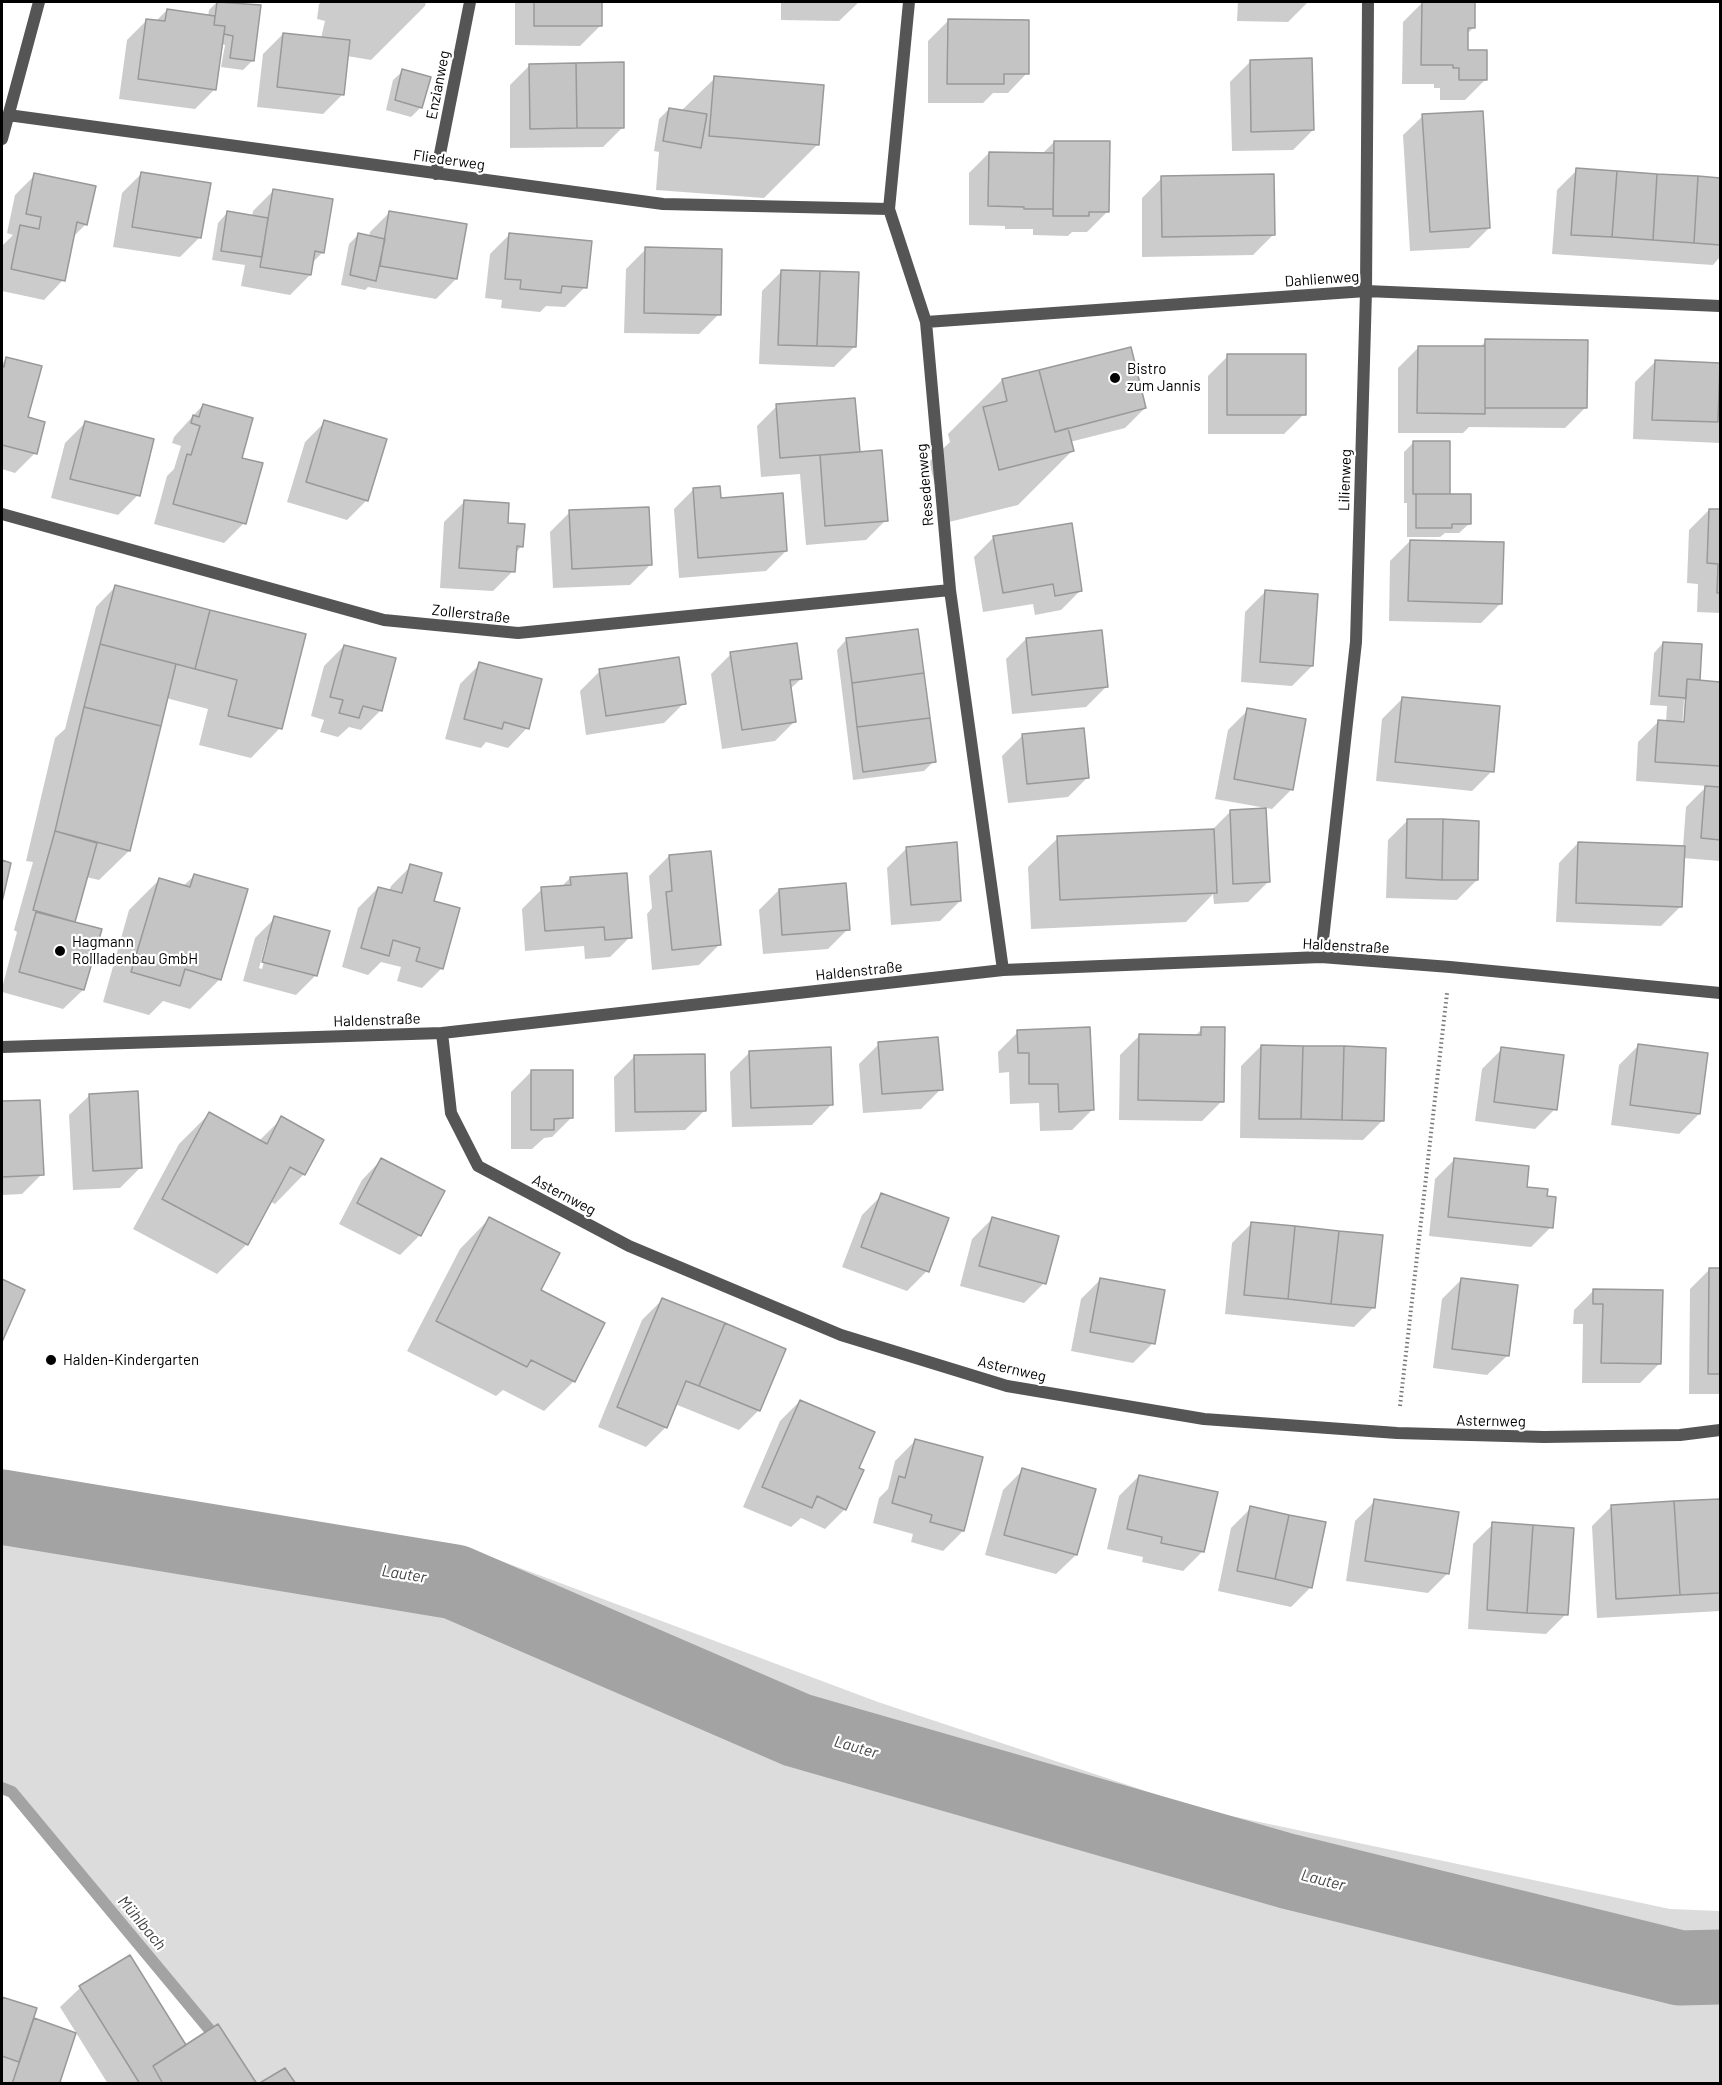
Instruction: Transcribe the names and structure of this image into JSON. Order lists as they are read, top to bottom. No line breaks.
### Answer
{"streets":{"street":["Enzianweg","Fliederweg","Dahlienweg","Lilienweg","Resedenweg","Zollerstraße","Haldenstraße","Asternweg"]},"crossings":[["Enzianweg","Fliederweg"],["Fliederweg","Resedenweg"],["Dahlienweg","Lilienweg"],["Dahlienweg","Resedenweg"],["Lilienweg","Haldenstraße"],["Resedenweg","Zollerstraße"],["Resedenweg","Haldenstraße"],["Haldenstraße","Asternweg"]],"water":["Lauter","Mühlbach"],"places":["Bistro zum Jannis","Hagmann Rollladenbau GmbH","Halden-Kindergarten"]}
